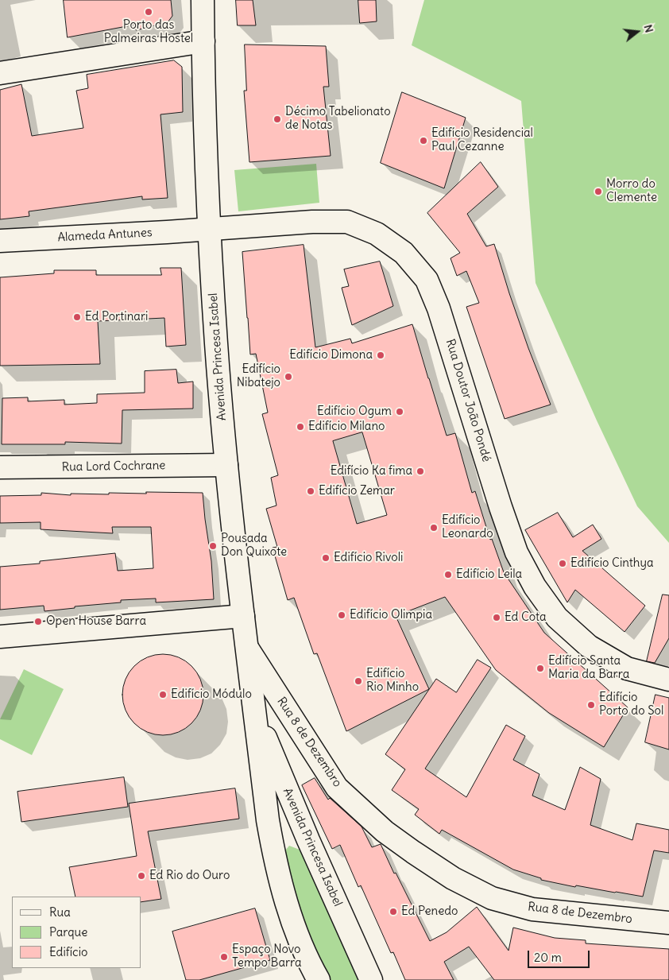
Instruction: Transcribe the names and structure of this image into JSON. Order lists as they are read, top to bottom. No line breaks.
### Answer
{"streets":{"street":["Alameda Antunes","Avenida Princesa Isabel","Rua Doutor João Pondé","Rua Lord Cochrane","Rua 8 de Dezembro"]},"crossings":[["Alameda Antunes","Avenida Princesa Isabel"],["Alameda Antunes","Rua Doutor João Pondé"],["Avenida Princesa Isabel","Rua Doutor João Pondé"],["Avenida Princesa Isabel","Rua Lord Cochrane"],["Avenida Princesa Isabel","Rua 8 de Dezembro"]],"places":["Porto das Palmeiras Hostel","Décimo Tabelionato de Notas","Edifício Residencial Paul Cezanne","Morro do Clemente","Ed Portinari","Edifício Dimona","Edifício Nibatejo","Edifício Ogum","Edifício Milano","Edifício Ka fima","Edifício Zemar","Edifício Leonardo","Pousada Don Quixote","Edifício Rivoli","Edifício Cinthya","Edifício Leila","Edifício Olimpia","Ed Cota","Open House Barra","Edifício Santa Maria da Barra","Edifício Rio Minho","Edifício Módulo","Edifício Porto do Sol","Ed Rio do Ouro","Ed Penedo","Espaço Novo Tempo Barra"],"legend":["Rua","Parque","Edifício"],"scale_bar":"20 m","north":"right"}
